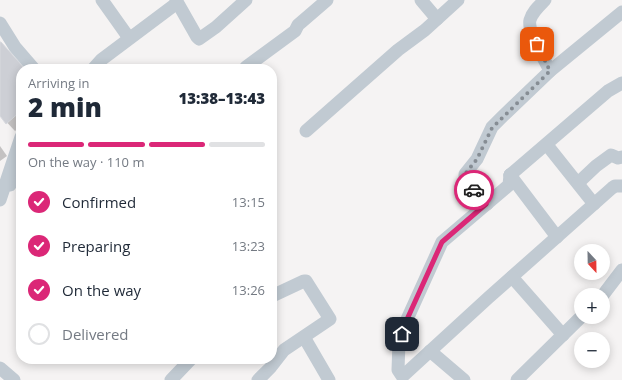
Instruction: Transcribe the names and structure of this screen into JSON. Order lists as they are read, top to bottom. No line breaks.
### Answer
{"north":"bottom","page":{"heading":["2 min","Arriving in","13:38–13:43"],"bar":"On the way · 110 m","list":[["Confirmed","13:15"],["Preparing","13:23"],["On the way","13:26"],"Delivered"],"map_buttons":["+","−"]}}
